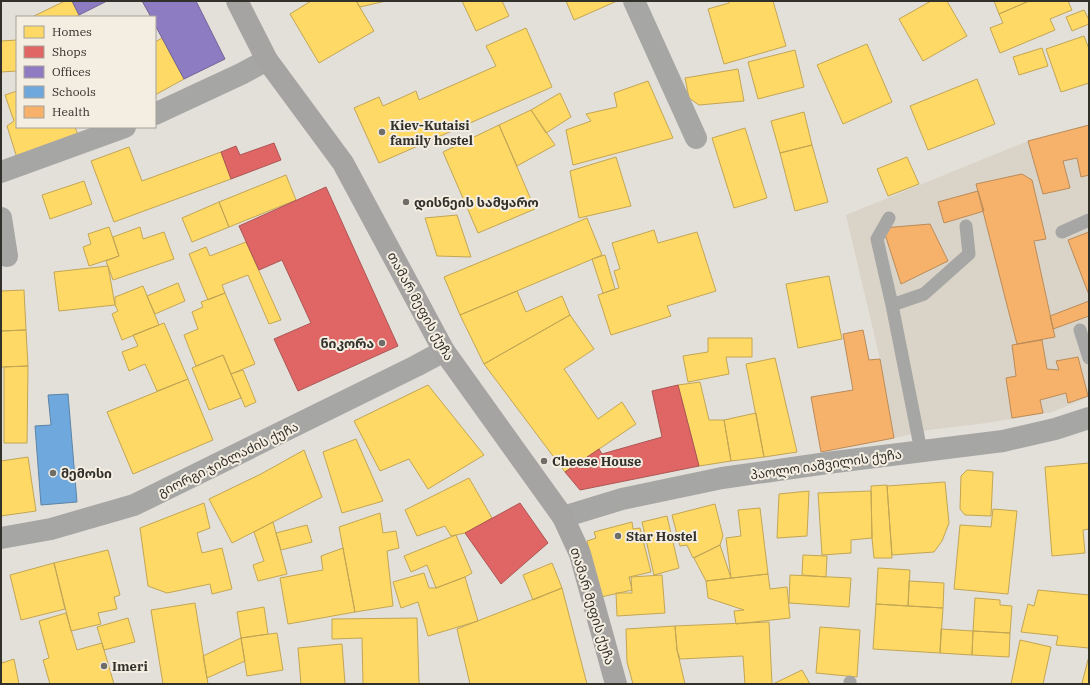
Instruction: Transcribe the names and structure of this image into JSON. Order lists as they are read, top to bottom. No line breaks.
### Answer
{"streets":{"main road":["თამარ მეფის ქუჩა"],"street":["გიორგი ჯიბლაძის ქუჩა","პაოლო იაშვილის ქუჩა"]},"crossings":[["თამარ მეფის ქუჩა","გიორგი ჯიბლაძის ქუჩა"],["თამარ მეფის ქუჩა","პაოლო იაშვილის ქუჩა"]],"places":["Kiev-Kutaisi family hostel","დისნეის სამყარო","ნიკორა","Cheese House","მემოსი","Star Hostel","Imeri"],"legend":["Homes","Shops","Offices","Schools","Health"]}
